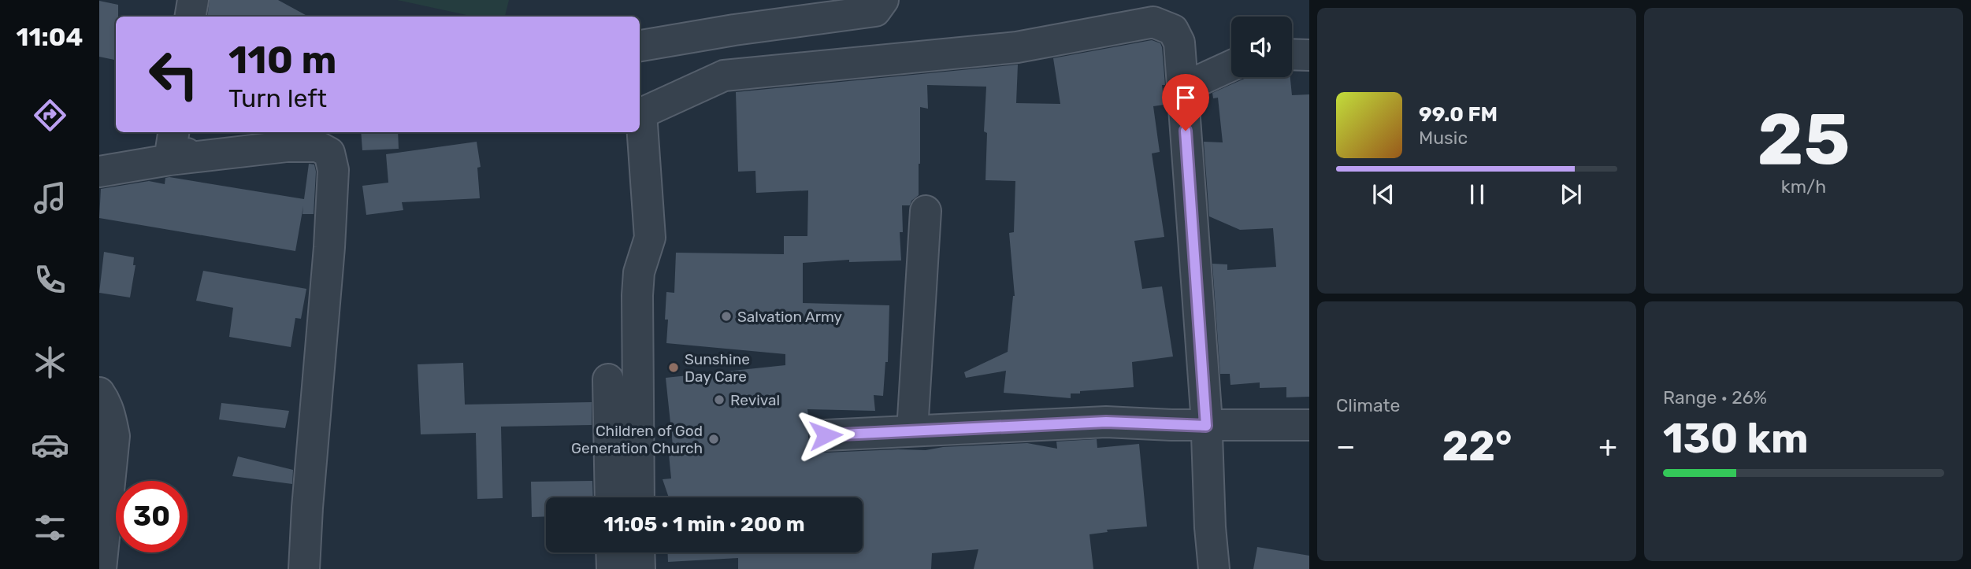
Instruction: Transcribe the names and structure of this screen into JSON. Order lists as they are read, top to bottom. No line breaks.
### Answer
{"places":["Salvation Army","Sunshine Day Care","Revival","Children of God Generation Church"],"page":{"tabs":"11:04","tile":[["25","km/h"],"Climate",["Range · 26%","130 km"]],"turn":["110 m","Turn left"],"song":["99.0 FM","Music"],"heat":["−","22°","+"],"limit":"30","trip":"11:05 · 1 min · 200 m"}}
